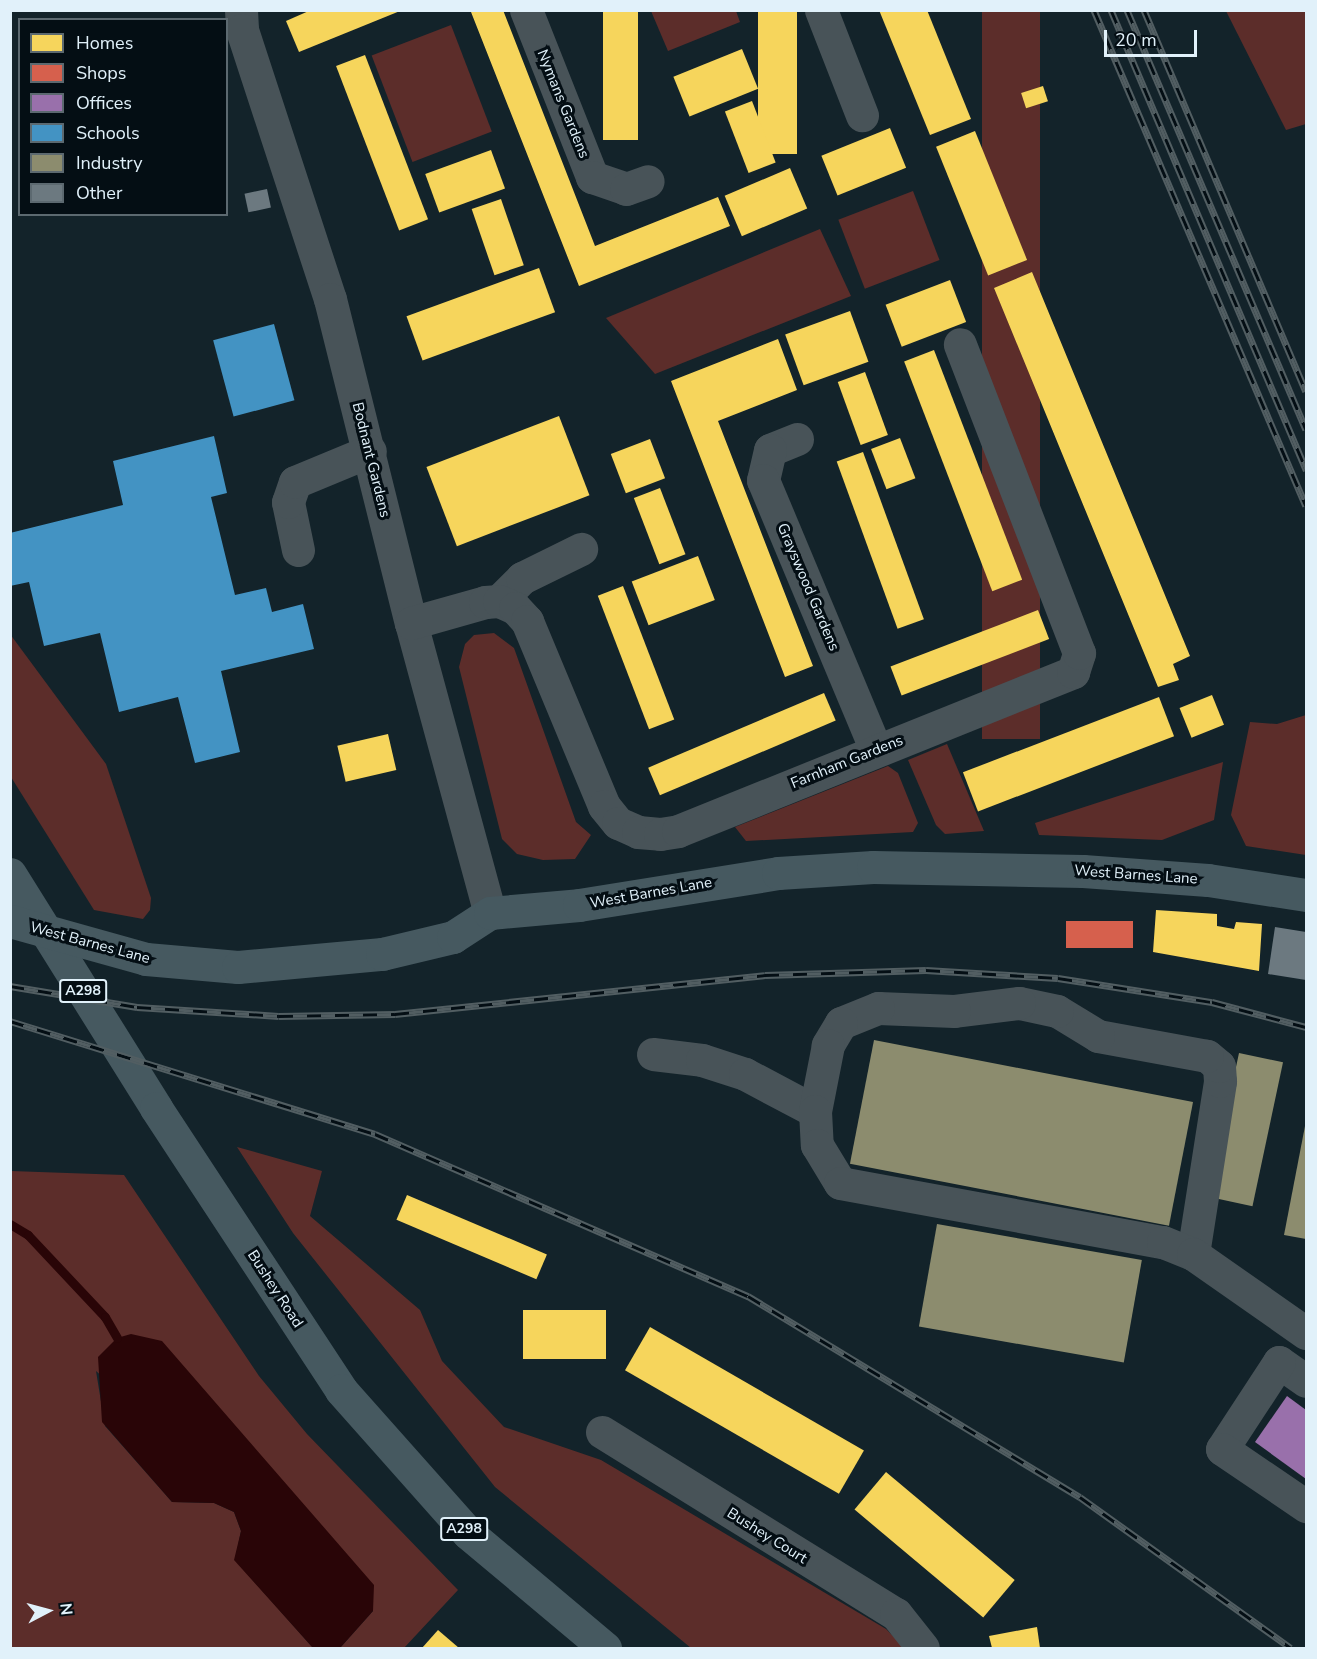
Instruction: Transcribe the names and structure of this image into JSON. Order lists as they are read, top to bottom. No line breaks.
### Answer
{"streets":{"main road":["West Barnes Lane","A298","Bushey Road"],"street":["Nymans Gardens","Bodnant Gardens","Grayswood Gardens","Farnham Gardens","Bushey Court"]},"crossings":[["Bodnant Gardens","West Barnes Lane"],["Grayswood Gardens","Farnham Gardens"]],"legend":["Homes","Shops","Offices","Schools","Industry","Other"],"scale_bar":"20 m","north":"right"}
